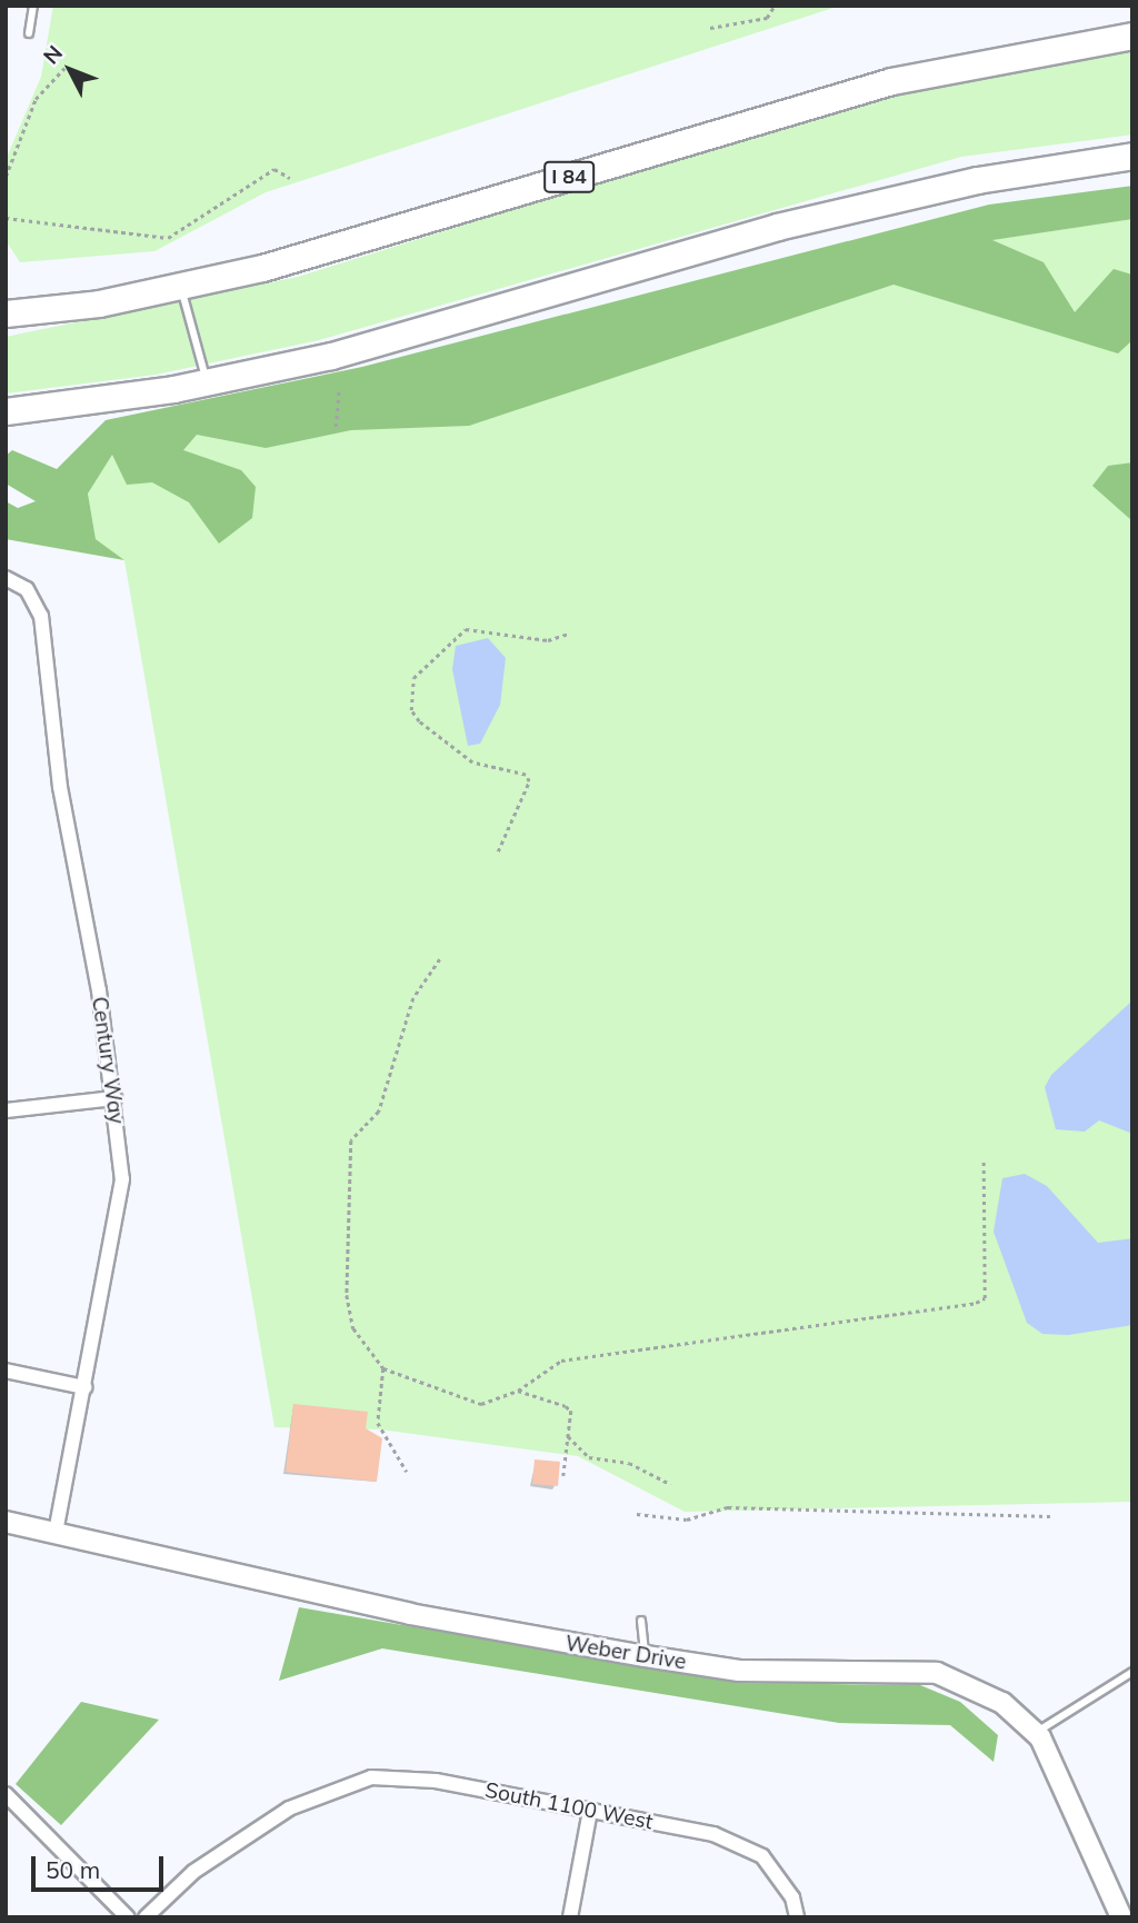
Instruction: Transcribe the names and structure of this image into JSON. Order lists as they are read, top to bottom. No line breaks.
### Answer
{"streets":{"highway":["I 84"],"street":["Century Way","Weber Drive","South 1100 West"]},"crossings":[["Century Way","Weber Drive"]],"scale_bar":"50 m","north":"top left"}
